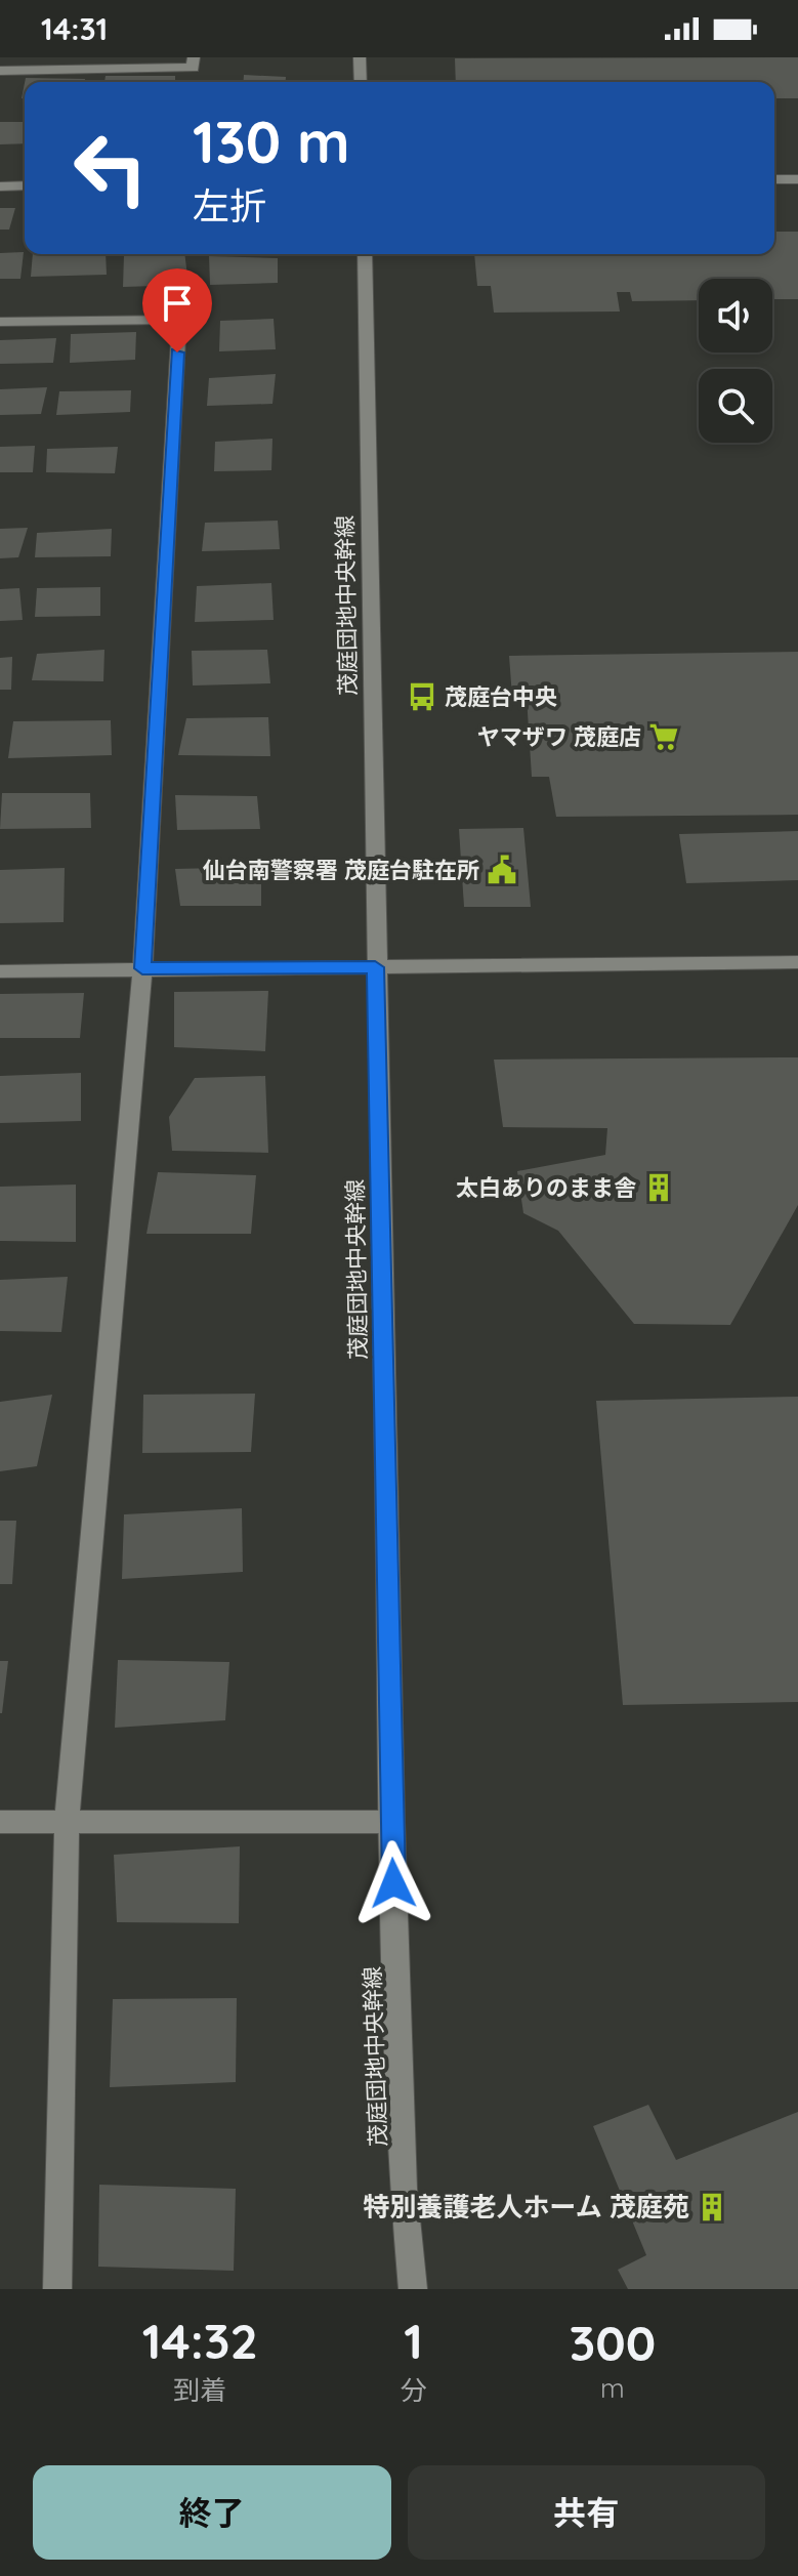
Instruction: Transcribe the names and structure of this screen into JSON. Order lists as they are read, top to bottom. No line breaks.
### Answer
{"streets":{"street":["茂庭団地中央幹線"]},"places":{"bus stop":["茂庭台中央"],"supermarket":["ヤマザワ 茂庭店"],"public building":["仙台南警察署 茂庭台駐在所"],"building":["太白ありのまま舎","特別養護老人ホーム 茂庭苑"]},"page":{"status":"14:31","turn":["130 m","左折"],"eta":["14:32","到着","1","分","300","m"],"buttons":["終了","共有"]}}
